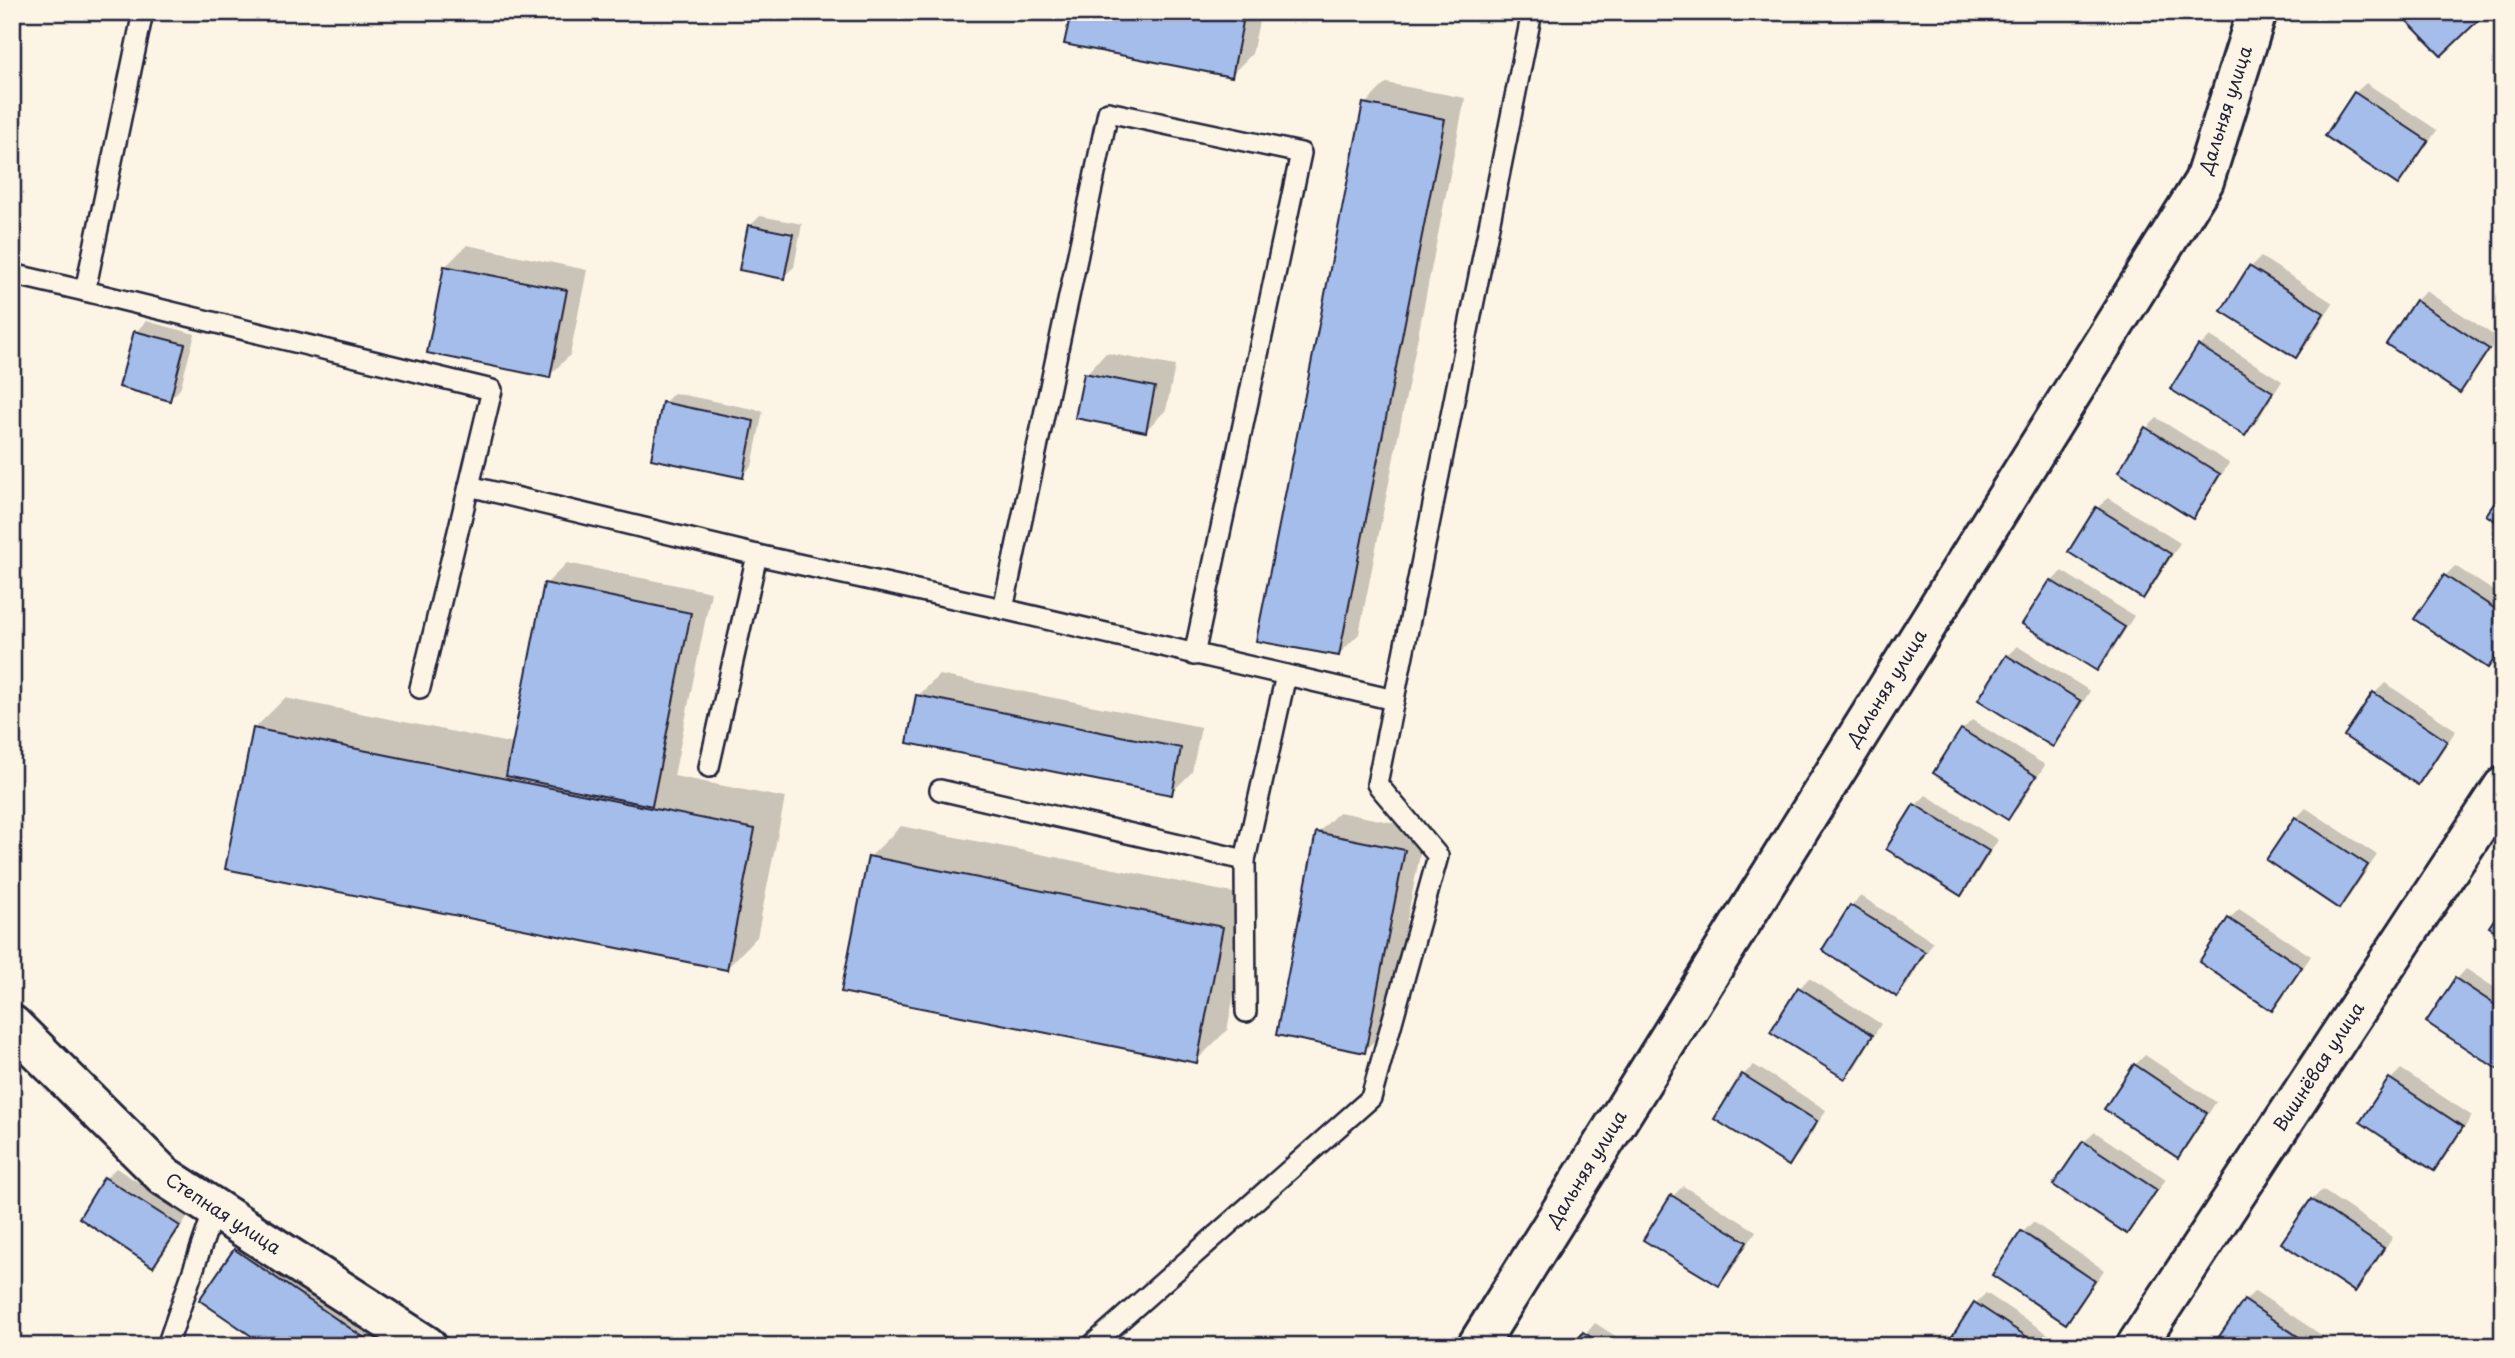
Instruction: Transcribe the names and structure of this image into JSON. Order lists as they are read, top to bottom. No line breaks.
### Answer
{"streets":{"street":["Дальняя улица","Вишнёвая улица","Степная улица"]}}
